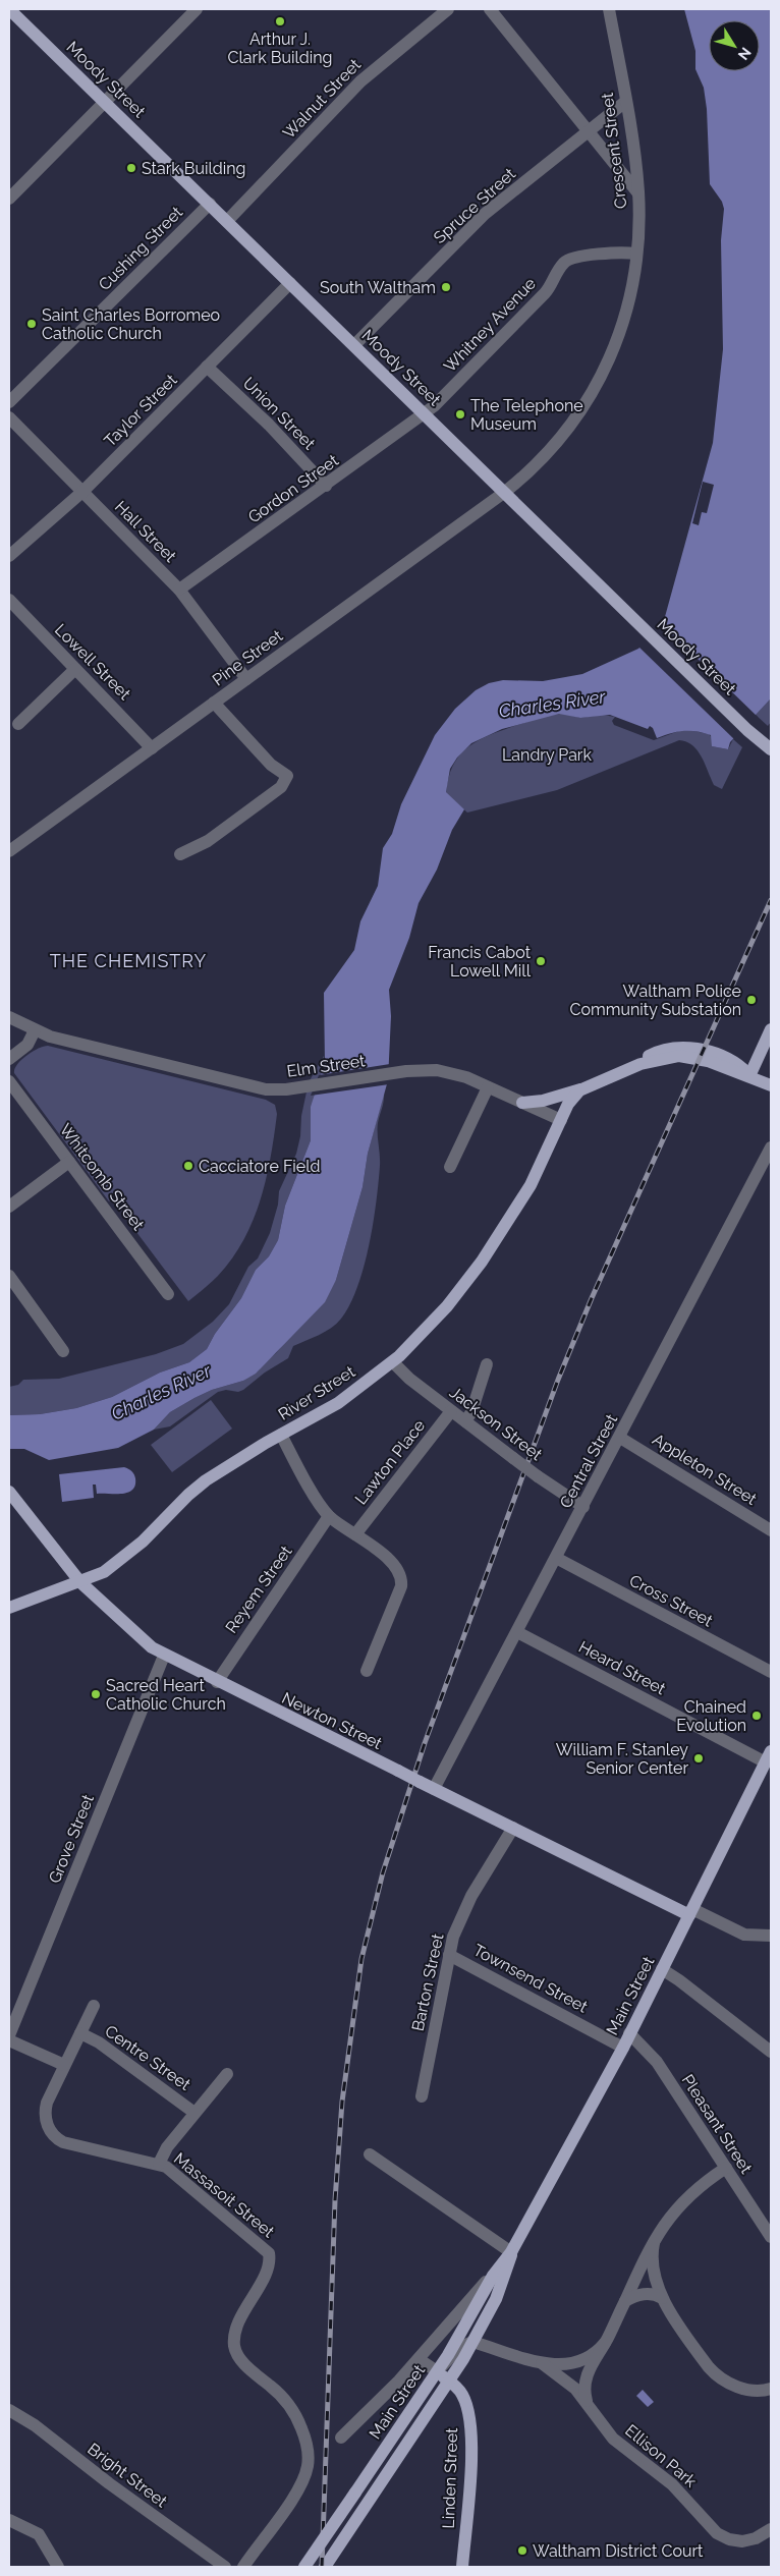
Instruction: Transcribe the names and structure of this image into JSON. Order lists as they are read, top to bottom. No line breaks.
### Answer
{"streets":{"main road":["Moody Street","River Street","Newton Street","Main Street","Linden Street"],"street":["Walnut Street","Crescent Street","Spruce Street","Cushing Street","Whitney Avenue","Taylor Street","Union Street","Gordon Street","Hall Street","Pine Street","Lowell Street","Elm Street","Whitcomb Street","Jackson Street","Central Street","Lawton Place","Appleton Street","Reyem Street","Cross Street","Heard Street","Grove Street","Townsend Street","Barton Street","Centre Street","Pleasant Street","Massasoit Street","Ellison Park","Bright Street"]},"crossings":[["Moody Street","Walnut Street"],["Moody Street","Crescent Street"],["Moody Street","Spruce Street"],["Moody Street","Cushing Street"],["Moody Street","Whitney Avenue"],["Moody Street","Taylor Street"],["Moody Street","Gordon Street"],["Moody Street","Pine Street"],["Crescent Street","Spruce Street"],["Crescent Street","Whitney Avenue"],["Crescent Street","Pine Street"],["Whitney Avenue","Gordon Street"],["Taylor Street","Union Street"],["Taylor Street","Hall Street"],["Union Street","Gordon Street"],["Gordon Street","Hall Street"],["Hall Street","Pine Street"],["Pine Street","Lowell Street"],["Elm Street","River Street"],["River Street","Jackson Street"],["River Street","Newton Street"],["Jackson Street","Central Street"],["Jackson Street","Lawton Place"],["Central Street","Appleton Street"],["Central Street","Cross Street"],["Central Street","Heard Street"],["Central Street","Newton Street"],["Reyem Street","Newton Street"],["Heard Street","Main Street"],["Newton Street","Grove Street"],["Newton Street","Barton Street"],["Newton Street","Main Street"],["Townsend Street","Barton Street"],["Townsend Street","Main Street"],["Main Street","Pleasant Street"],["Main Street","Ellison Park"],["Main Street","Linden Street"],["Centre Street","Massasoit Street"],["Pleasant Street","Ellison Park"]],"districts":["THE CHEMISTRY"],"water":["Charles River"],"parks":["Landry Park"],"places":["Arthur J. Clark Building","Stark Building","South Waltham","Saint Charles Borromeo Catholic Church","The Telephone Museum","Francis Cabot Lowell Mill","Waltham Police Community Substation","Cacciatore Field","Sacred Heart Catholic Church","Chained Evolution","William F. Stanley Senior Center","Waltham District Court"],"north":"bottom right"}
